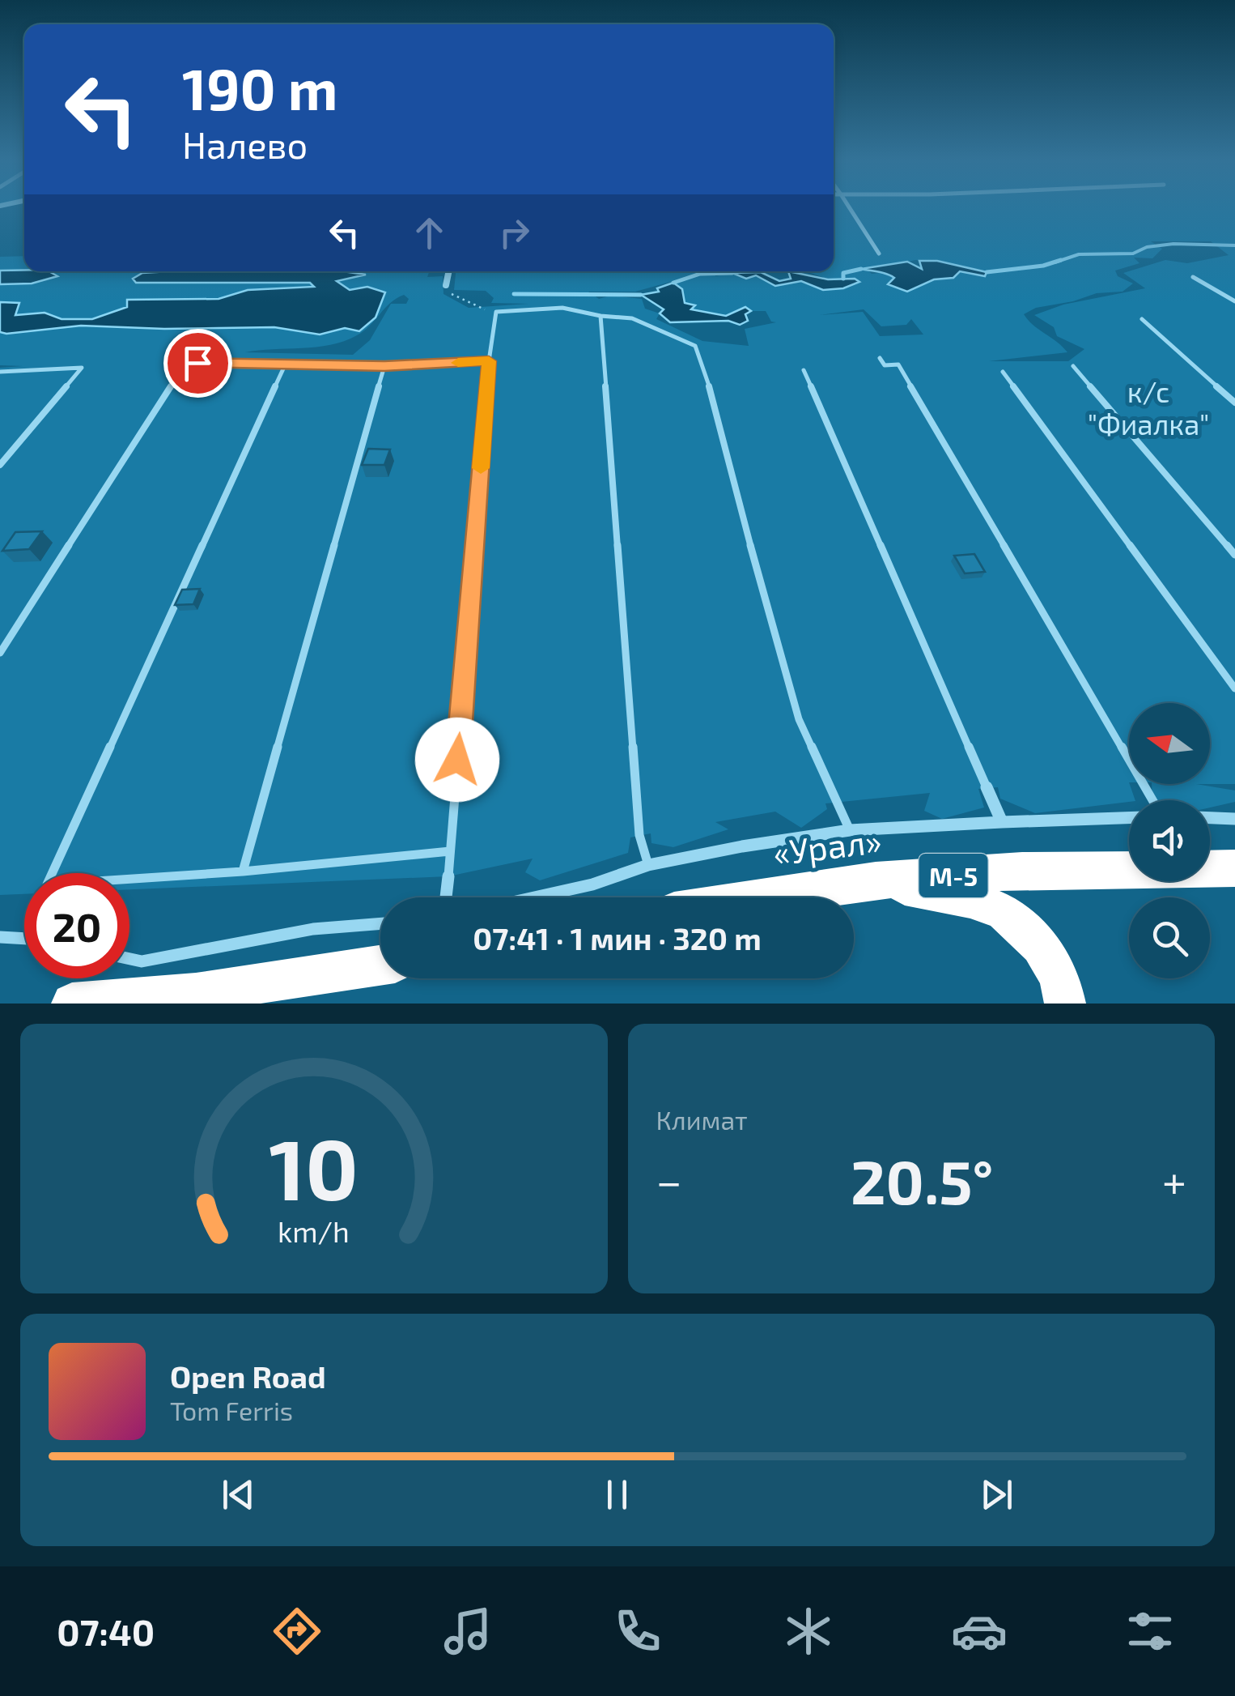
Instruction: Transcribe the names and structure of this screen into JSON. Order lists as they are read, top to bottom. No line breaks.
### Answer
{"streets":{"highway":["«Урал»","М-5"]},"parks":["к/с \"Фиалка\""],"north":"left","page":{"turn":["190 m","Налево"],"limit":"20","trip":"07:41 · 1 мин · 320 m","tile":"Климат","heat":["−","20.5°","+"],"song":["Open Road","Tom Ferris"],"tabs":"07:40","gauge":["10","km/h"]}}
